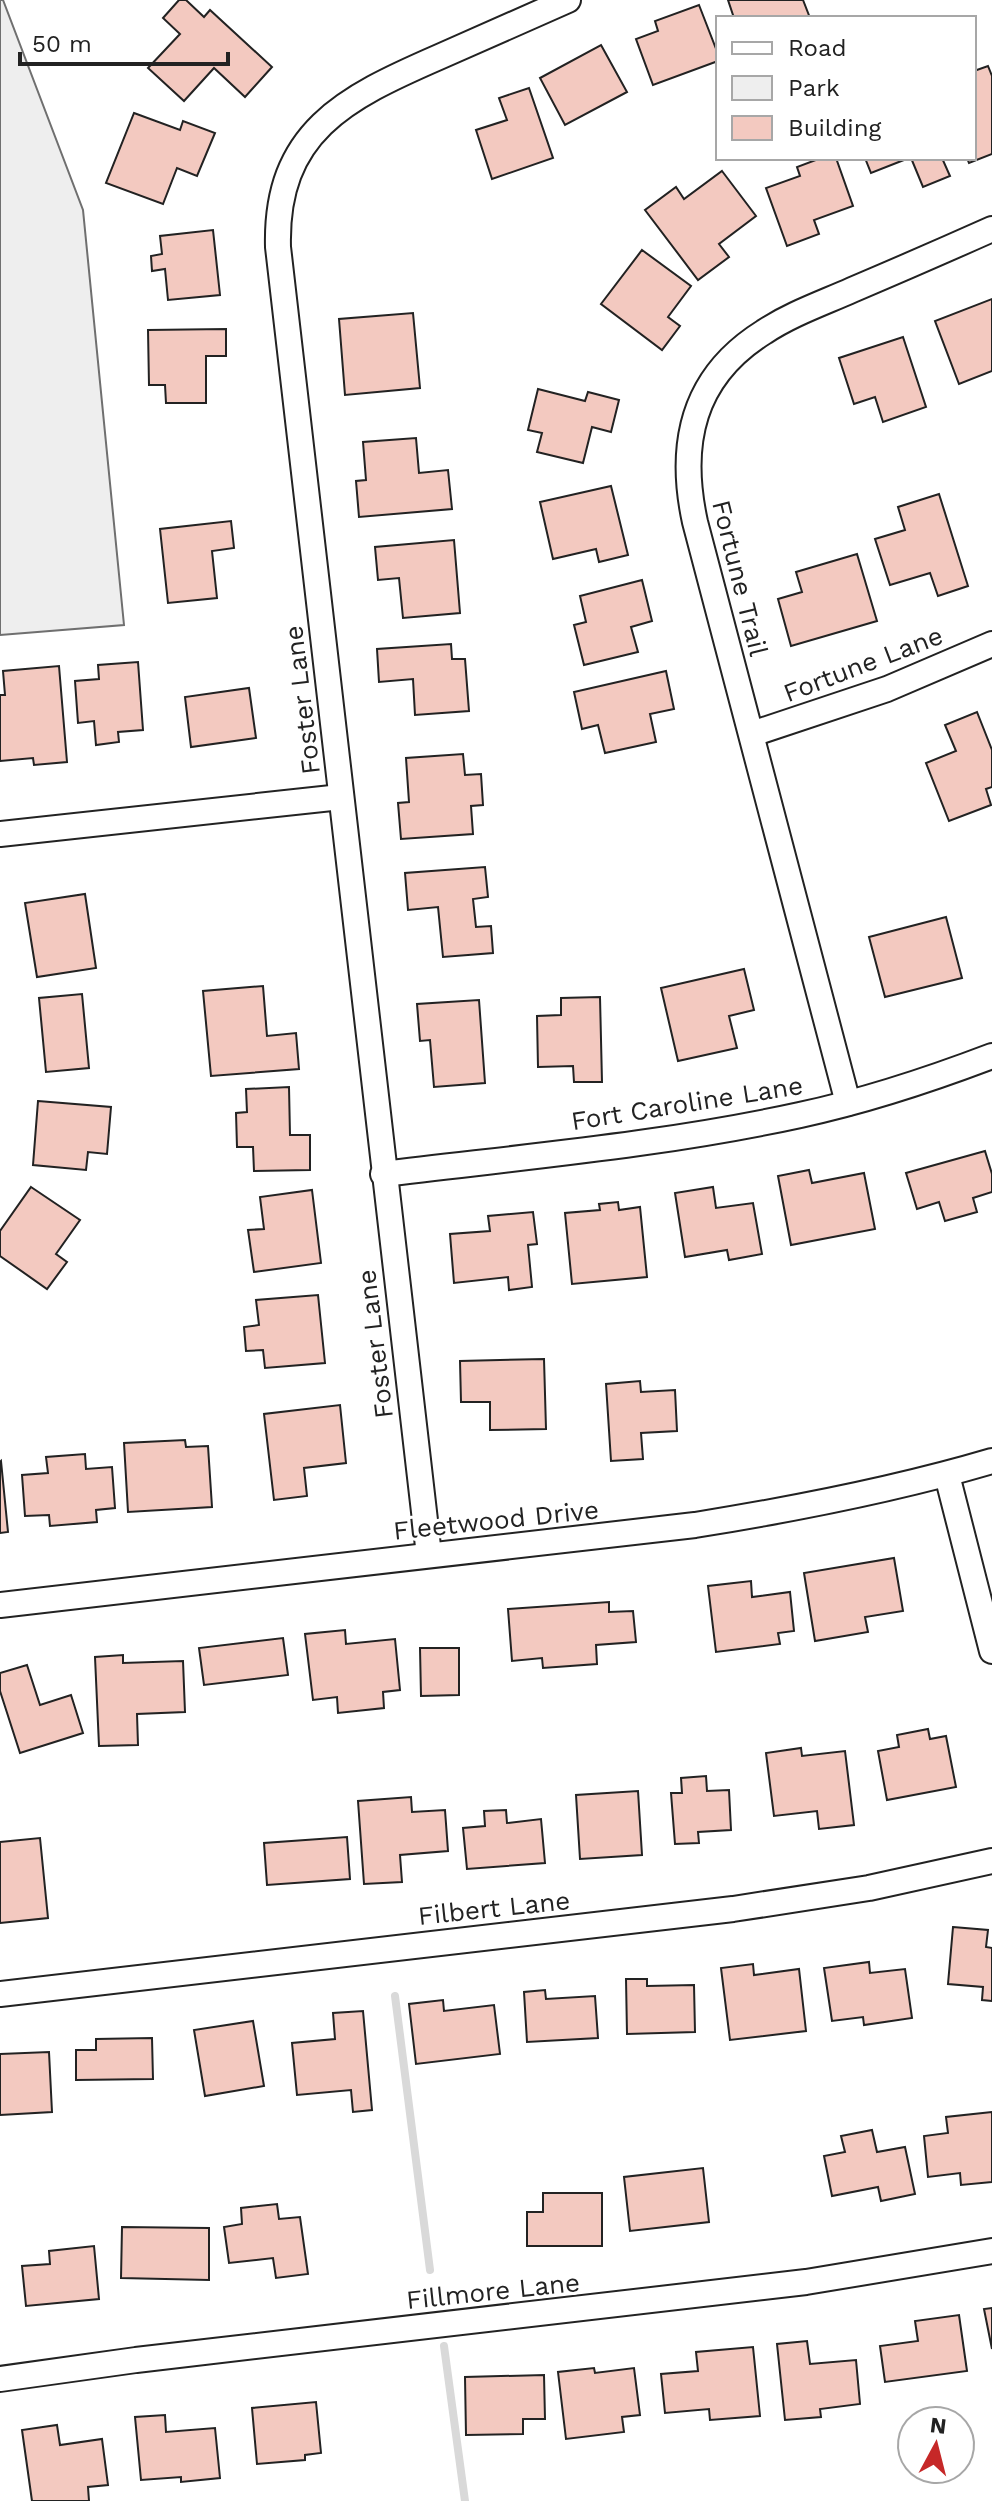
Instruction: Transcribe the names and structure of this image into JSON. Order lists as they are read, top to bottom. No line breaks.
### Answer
{"streets":{"street":["Fortune Trail","Fortune Lane","Foster Lane","Fort Caroline Lane","Fleetwood Drive","Filbert Lane","Fillmore Lane"]},"crossings":[["Fortune Trail","Fortune Lane"],["Fortune Trail","Fort Caroline Lane"],["Foster Lane","Fort Caroline Lane"],["Foster Lane","Fleetwood Drive"]],"legend":["Road","Park","Building"],"scale_bar":"50 m","north":"top"}
